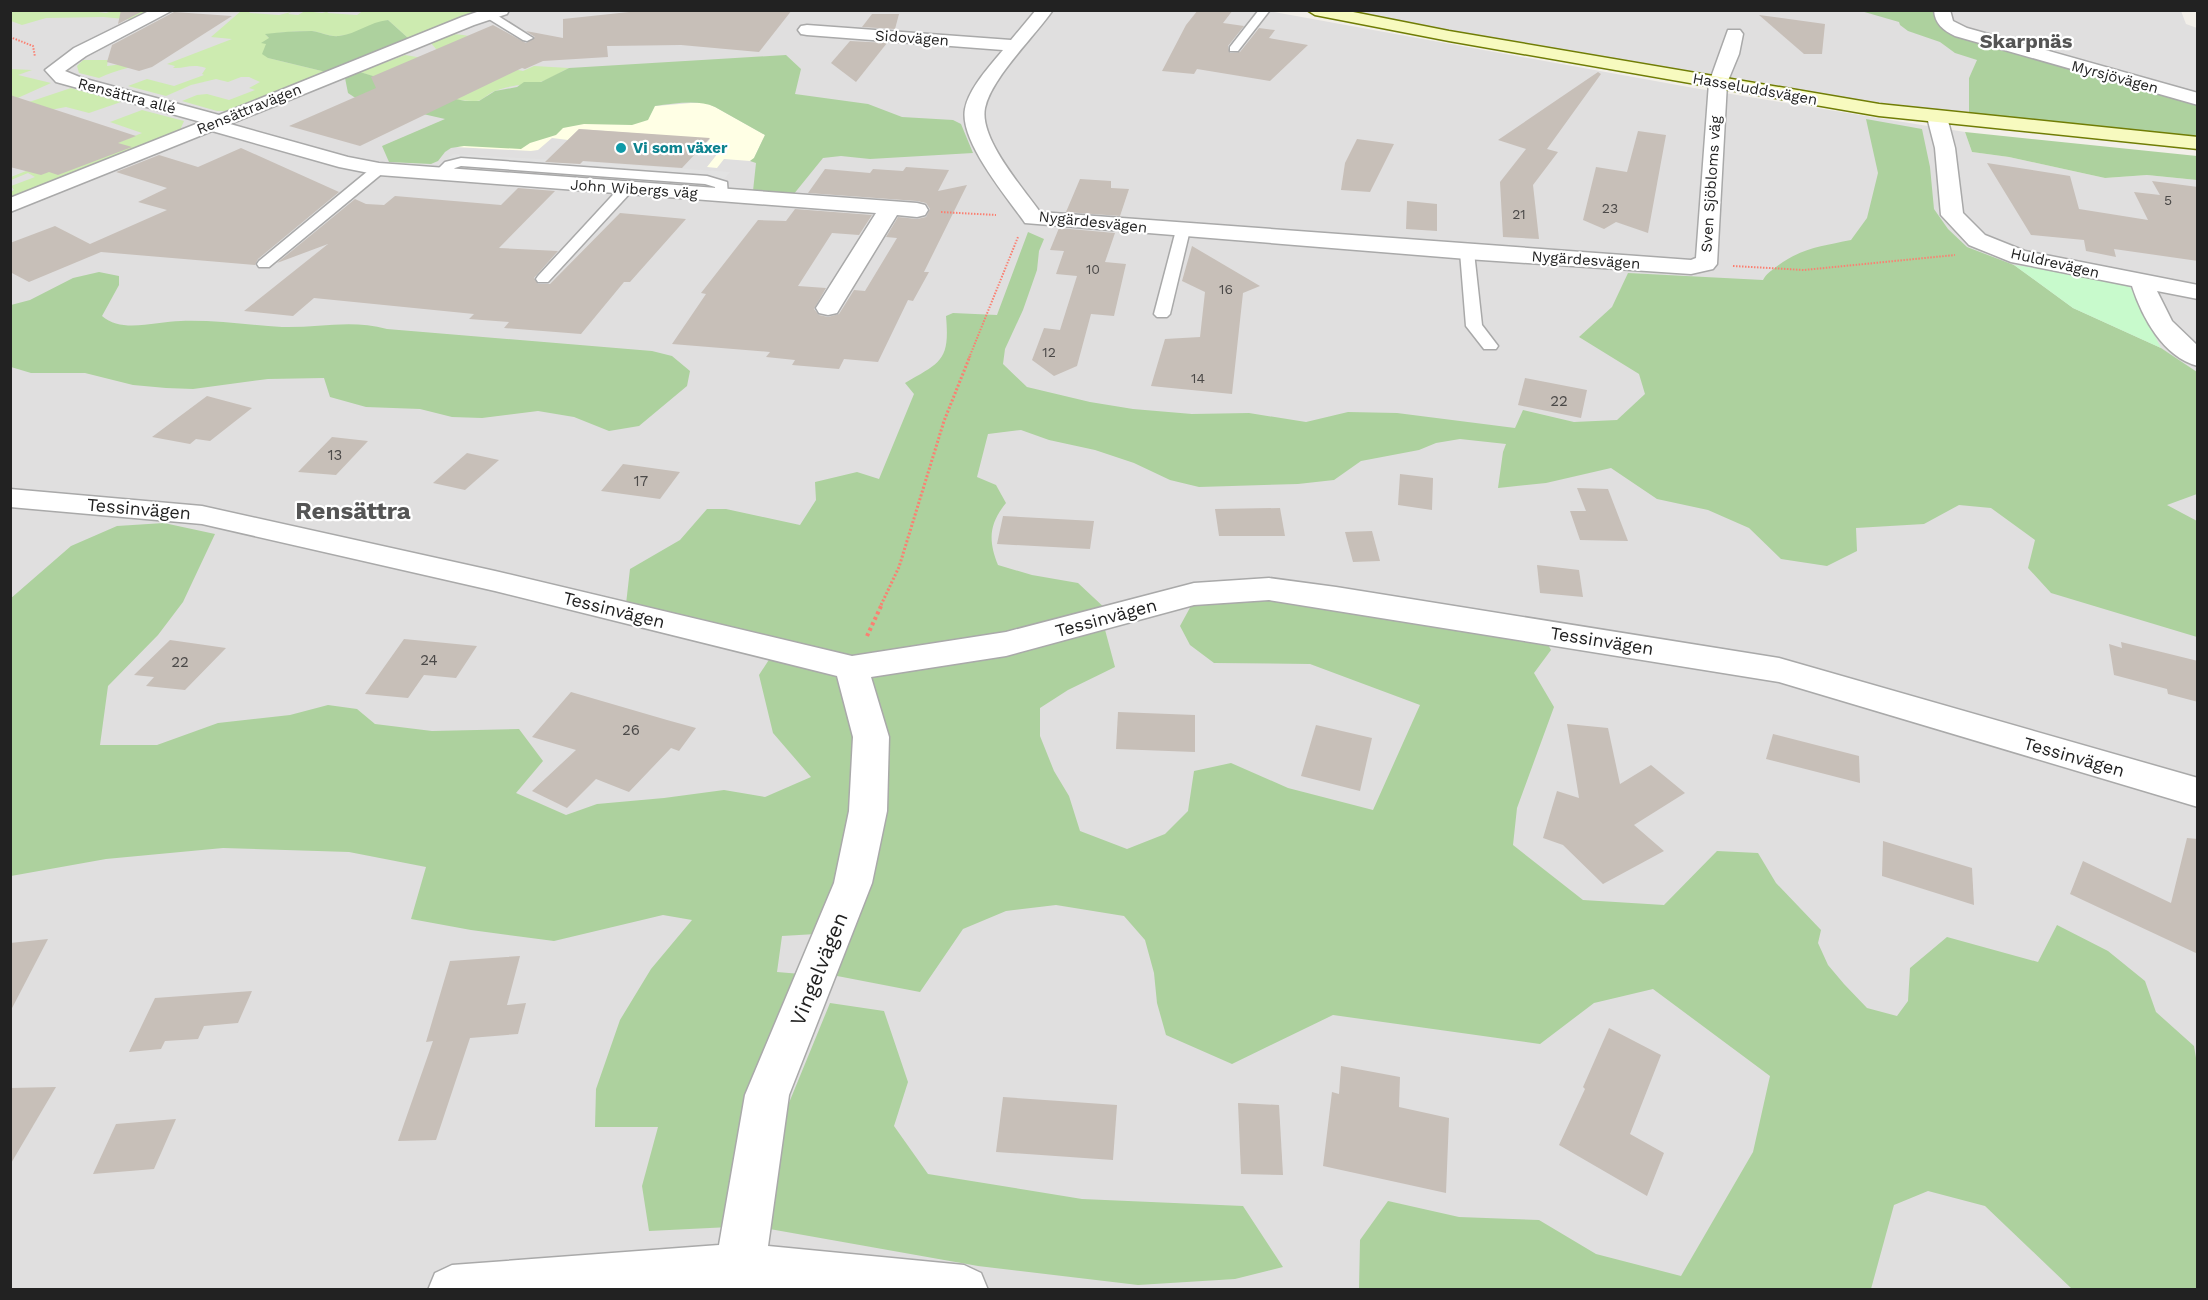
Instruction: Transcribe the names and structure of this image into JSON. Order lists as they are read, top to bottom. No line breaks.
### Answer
{"streets":{"street":["Sidovägen","Myrsjövägen","Hasseluddsvägen","Rensättra allé","Rensättravägen","Sven Sjöbloms väg","John Wibergs väg","Nygärdesvägen","Huldrevägen","Tessinvägen","Vingelvägen"]},"crossings":[["Sidovägen","Nygärdesvägen"],["Hasseluddsvägen","Sven Sjöbloms väg"],["Hasseluddsvägen","Huldrevägen"],["Rensättra allé","Rensättravägen"],["Rensättra allé","John Wibergs väg"],["Rensättravägen","John Wibergs väg"],["Sven Sjöbloms väg","Nygärdesvägen"],["Tessinvägen","Vingelvägen"]],"districts":["Skarpnäs","Rensättra"],"places":["Vi som växer"],"house_numbers":["5","23","21","10","16","12","14","22","13","17","24","22","26"]}
